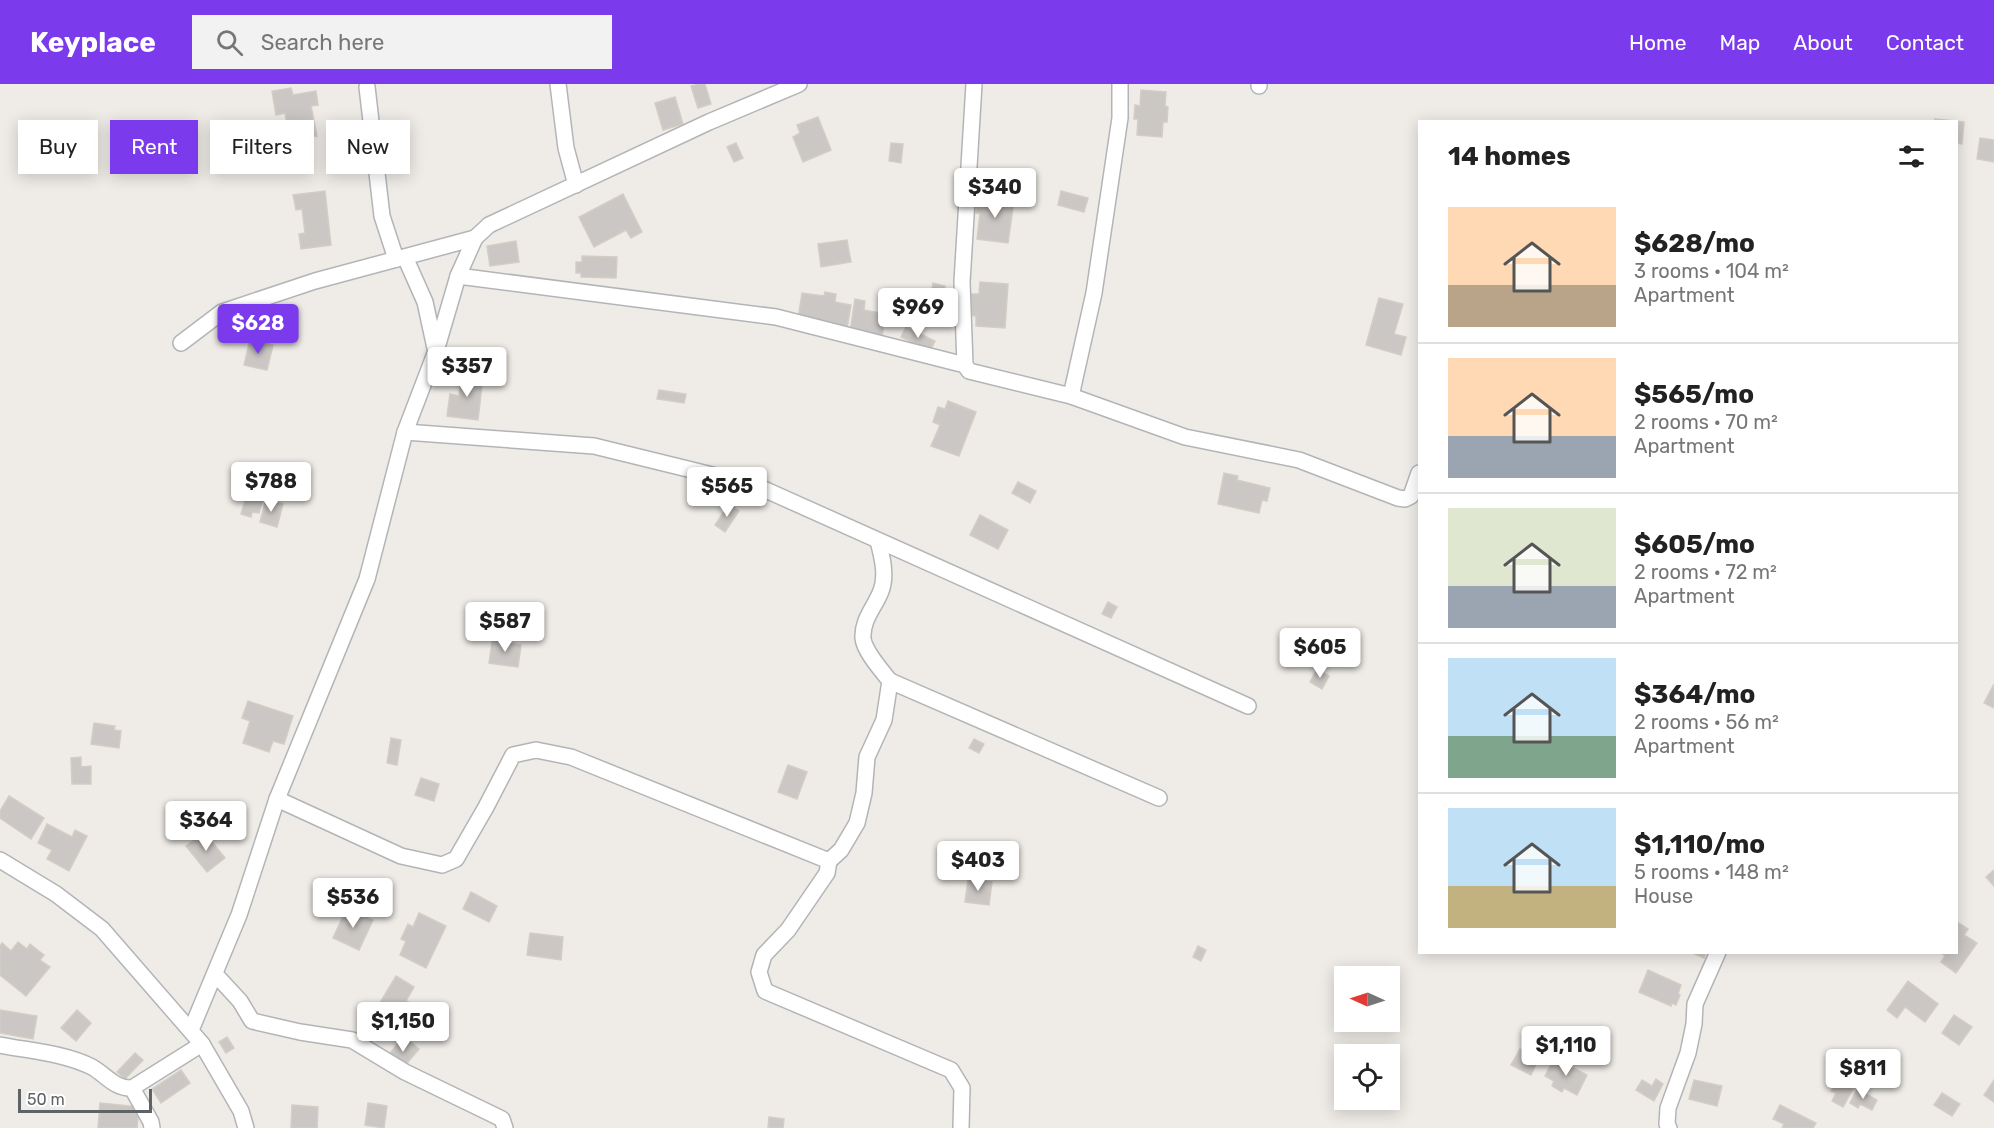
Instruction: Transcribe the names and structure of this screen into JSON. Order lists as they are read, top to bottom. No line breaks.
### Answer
{"scale_bar":"50 m","north":"left","page":{"header":"Keyplace","search":"Search here","nav":["Home","Map","About","Contact"],"chip":["Buy","Rent","Filters","New"],"heading":"14 homes","price":["$340","$969","$628","$357","$788","$565","$587","$605","$364","$403","$536","$1,150","$1,110","$811"],"list":[{"name":"$628/mo","note":"3 rooms · 104 m² · Apartment"},{"name":"$565/mo","note":"2 rooms · 70 m² · Apartment"},{"name":"$605/mo","note":"2 rooms · 72 m² · Apartment"},{"name":"$364/mo","note":"2 rooms · 56 m² · Apartment"},{"name":"$1,110/mo","note":"5 rooms · 148 m² · House"}],"scale":"50 m"}}
